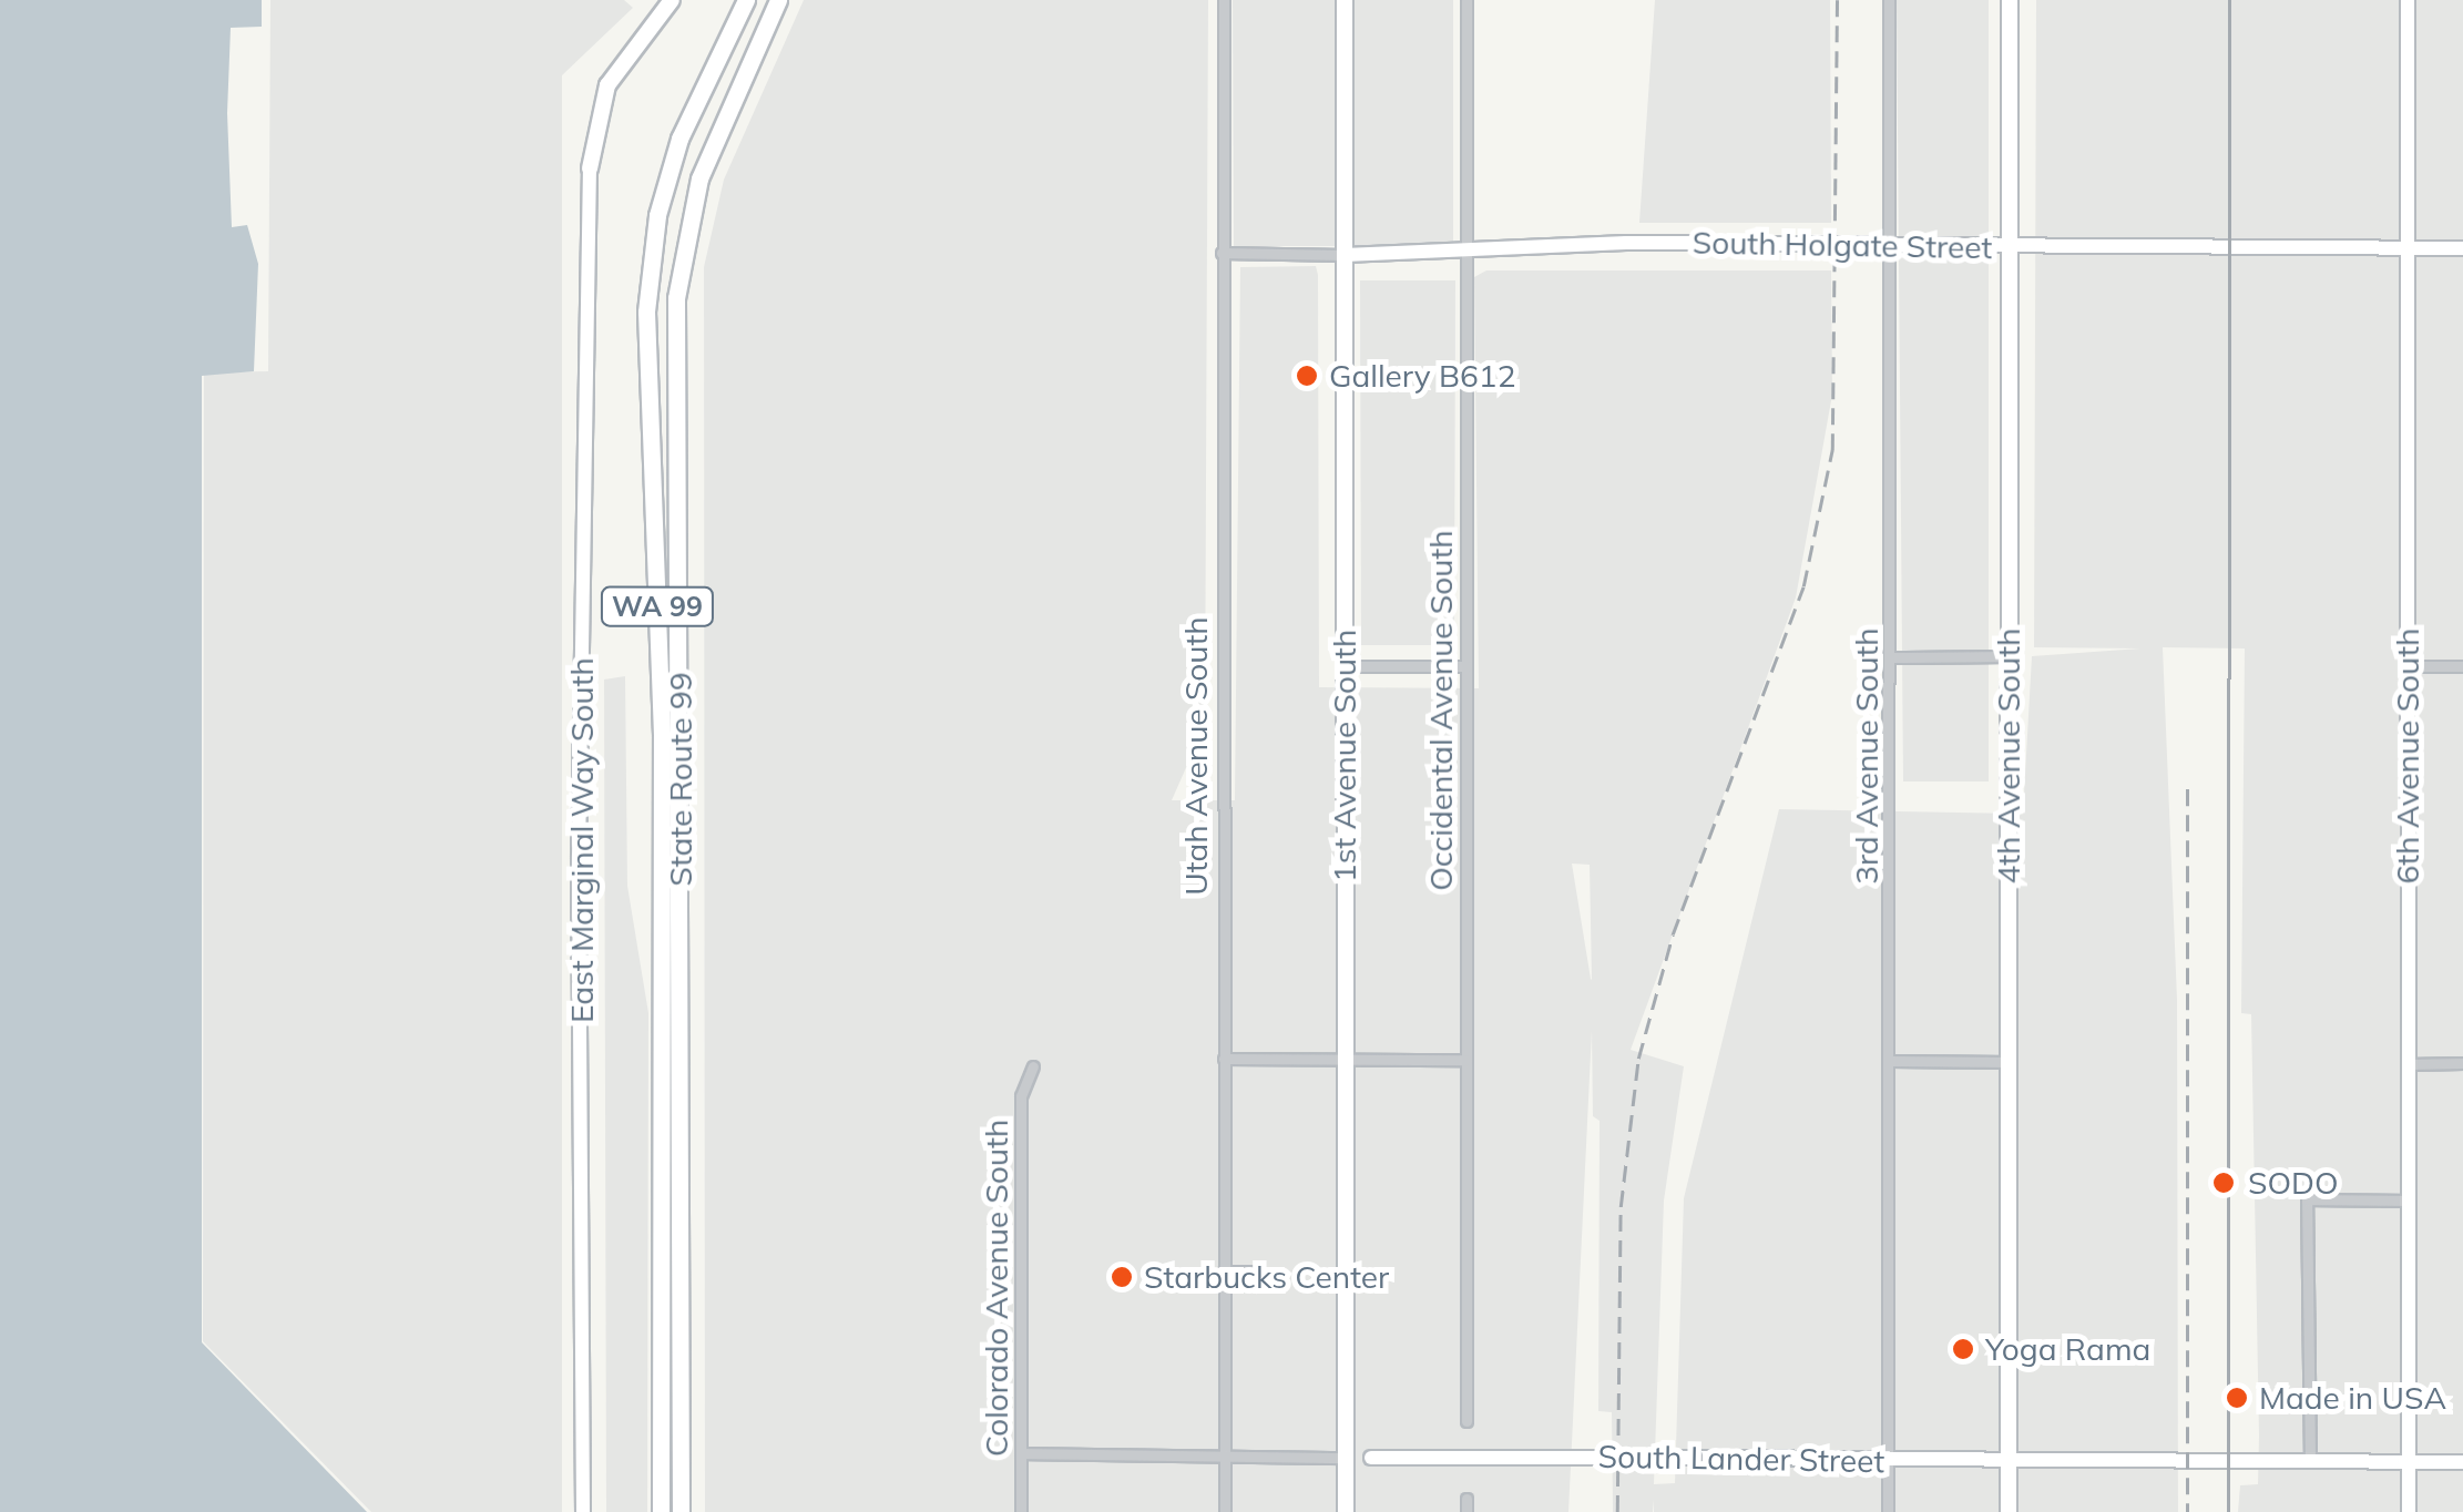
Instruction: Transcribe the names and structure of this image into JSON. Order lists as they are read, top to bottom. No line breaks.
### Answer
{"streets":{"highway":["WA 99","State Route 99"],"main road":["South Holgate Street","1st Avenue South","4th Avenue South","6th Avenue South","East Marginal Way South","South Lander Street"],"street":["Occidental Avenue South","Utah Avenue South","3rd Avenue South","Colorado Avenue South"]},"crossings":[["South Holgate Street","Occidental Avenue South"],["South Holgate Street","Utah Avenue South"],["South Holgate Street","1st Avenue South"],["South Holgate Street","3rd Avenue South"],["South Holgate Street","4th Avenue South"],["South Holgate Street","6th Avenue South"],["Utah Avenue South","South Lander Street"],["1st Avenue South","South Lander Street"],["3rd Avenue South","South Lander Street"],["4th Avenue South","South Lander Street"],["6th Avenue South","South Lander Street"],["Colorado Avenue South","South Lander Street"]],"places":["Gallery B612","SODO","Starbucks Center","Yoga Rama","Made in USA"]}
